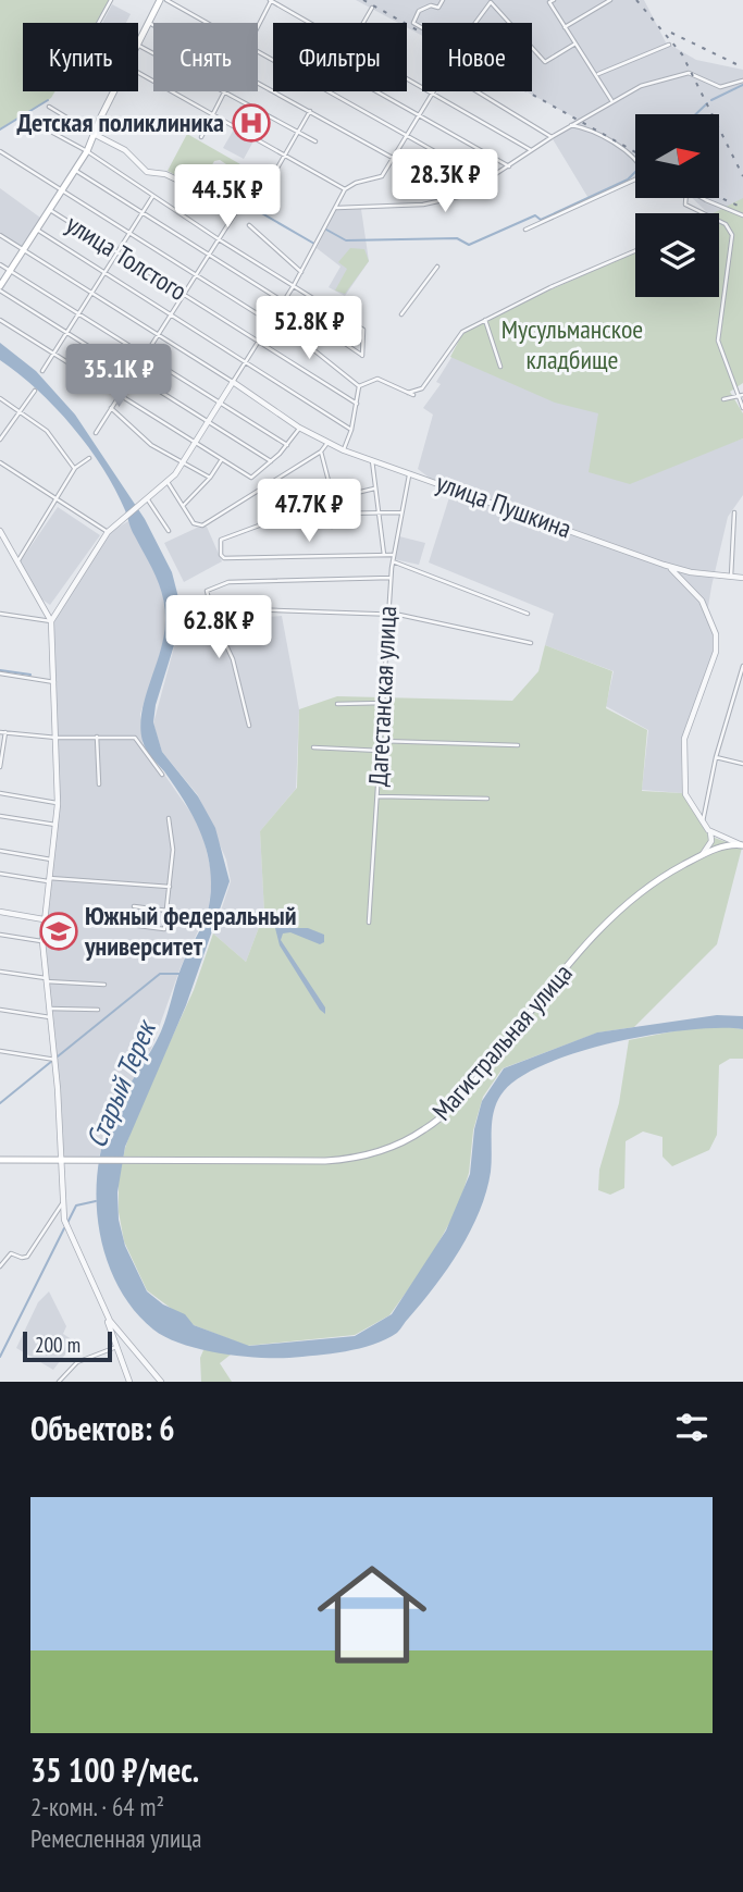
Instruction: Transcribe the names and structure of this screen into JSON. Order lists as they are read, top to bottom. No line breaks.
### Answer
{"streets":{"main road":["Магистральная улица"],"street":["улица Толстого","улица Пушкина","Дагестанская улица"]},"crossings":[["улица Пушкина","Дагестанская улица"],["улица Пушкина","Магистральная улица"]],"water":["Старый Терек"],"parks":["Мусульманское кладбище"],"places":{"hospital":["Детская поликлиника"],"school or university":["Южный федеральный университет"]},"scale_bar":"200 m","north":"right","page":{"chip":["Купить","Снять","Фильтры","Новое"],"price":["28.3K ₽","44.5K ₽","52.8K ₽","35.1K ₽","47.7K ₽","62.8K ₽"],"scale":"200 m","heading":"Объектов: 6","list":[{"name":"35 100 ₽/мес.","note":"2-комн. · 64 m² · Ремесленная улица"}]}}
